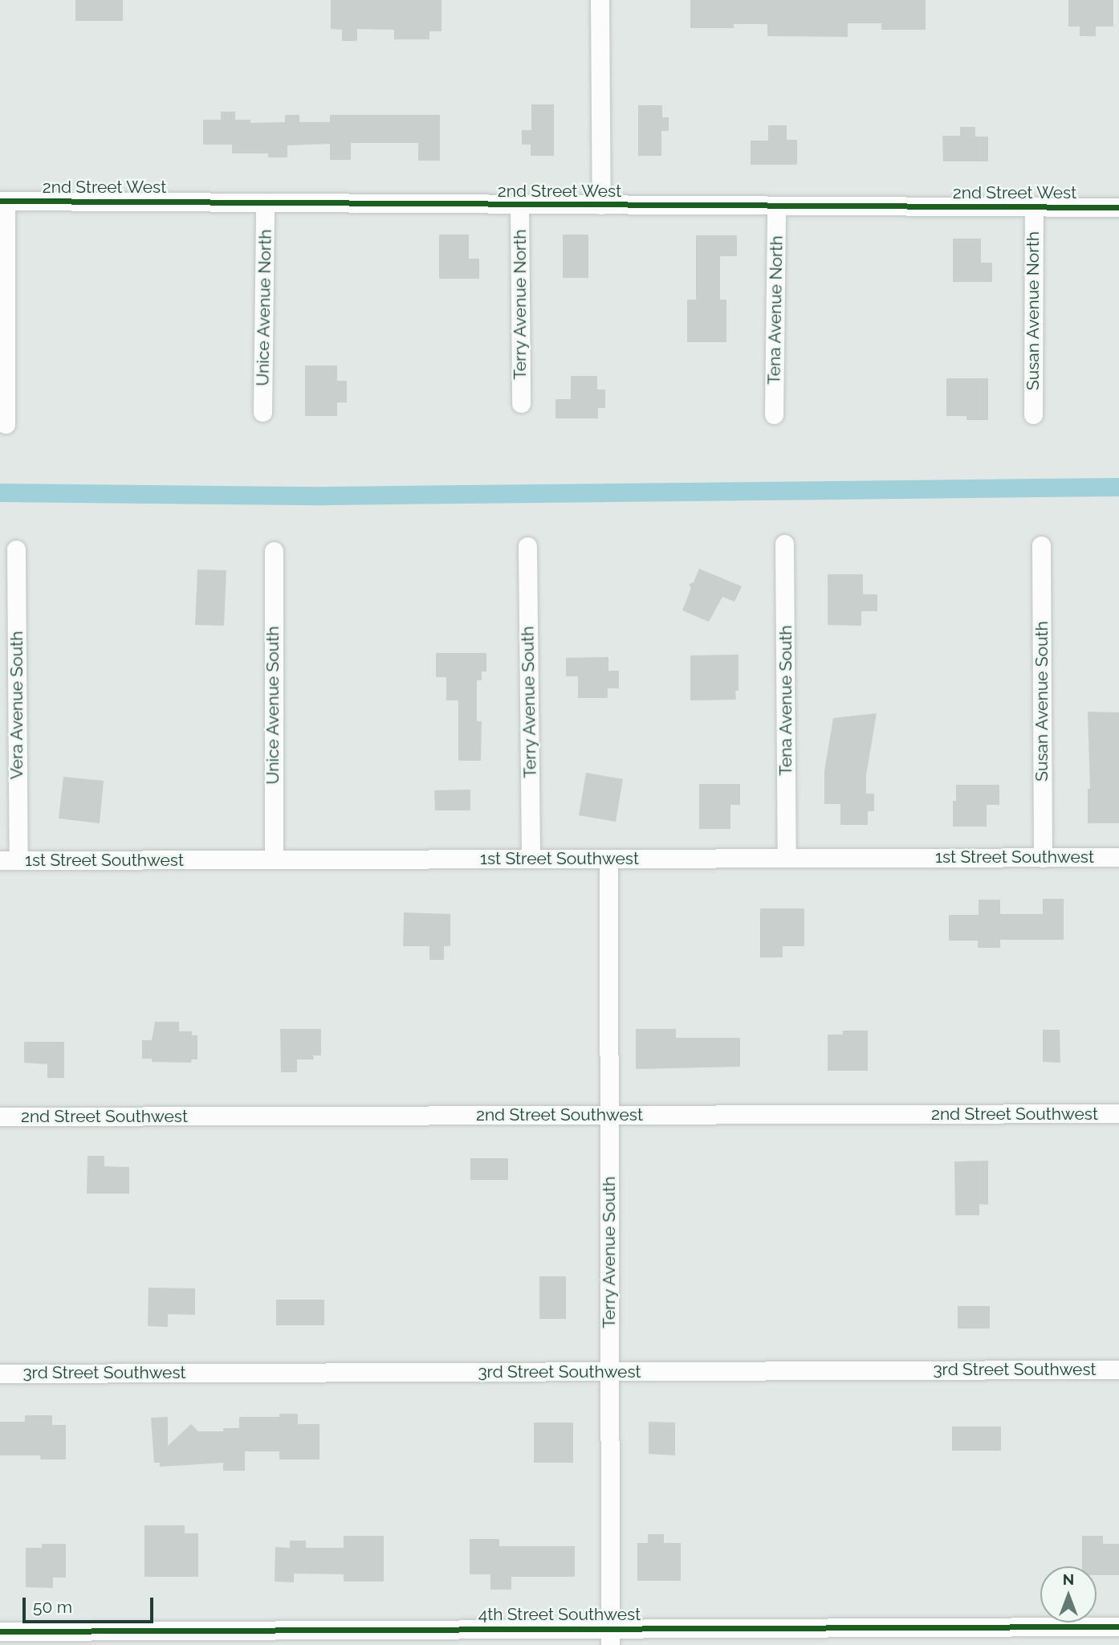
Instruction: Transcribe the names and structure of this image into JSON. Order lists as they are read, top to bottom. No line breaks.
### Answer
{"streets":{"street":["2nd Street West","Terry Avenue North","Unice Avenue North","Tena Avenue North","Susan Avenue North","Tena Avenue South","Susan Avenue South","Terry Avenue South","Vera Avenue South","Unice Avenue South","1st Street Southwest","2nd Street Southwest","3rd Street Southwest","4th Street Southwest"]},"crossings":[["2nd Street West","Terry Avenue North"],["2nd Street West","Unice Avenue North"],["2nd Street West","Tena Avenue North"],["2nd Street West","Susan Avenue North"],["Tena Avenue South","1st Street Southwest"],["Susan Avenue South","1st Street Southwest"],["Terry Avenue South","1st Street Southwest"],["Terry Avenue South","2nd Street Southwest"],["Terry Avenue South","3rd Street Southwest"],["Terry Avenue South","4th Street Southwest"],["Vera Avenue South","1st Street Southwest"],["Unice Avenue South","1st Street Southwest"]],"scale_bar":"50 m","north":"top"}
